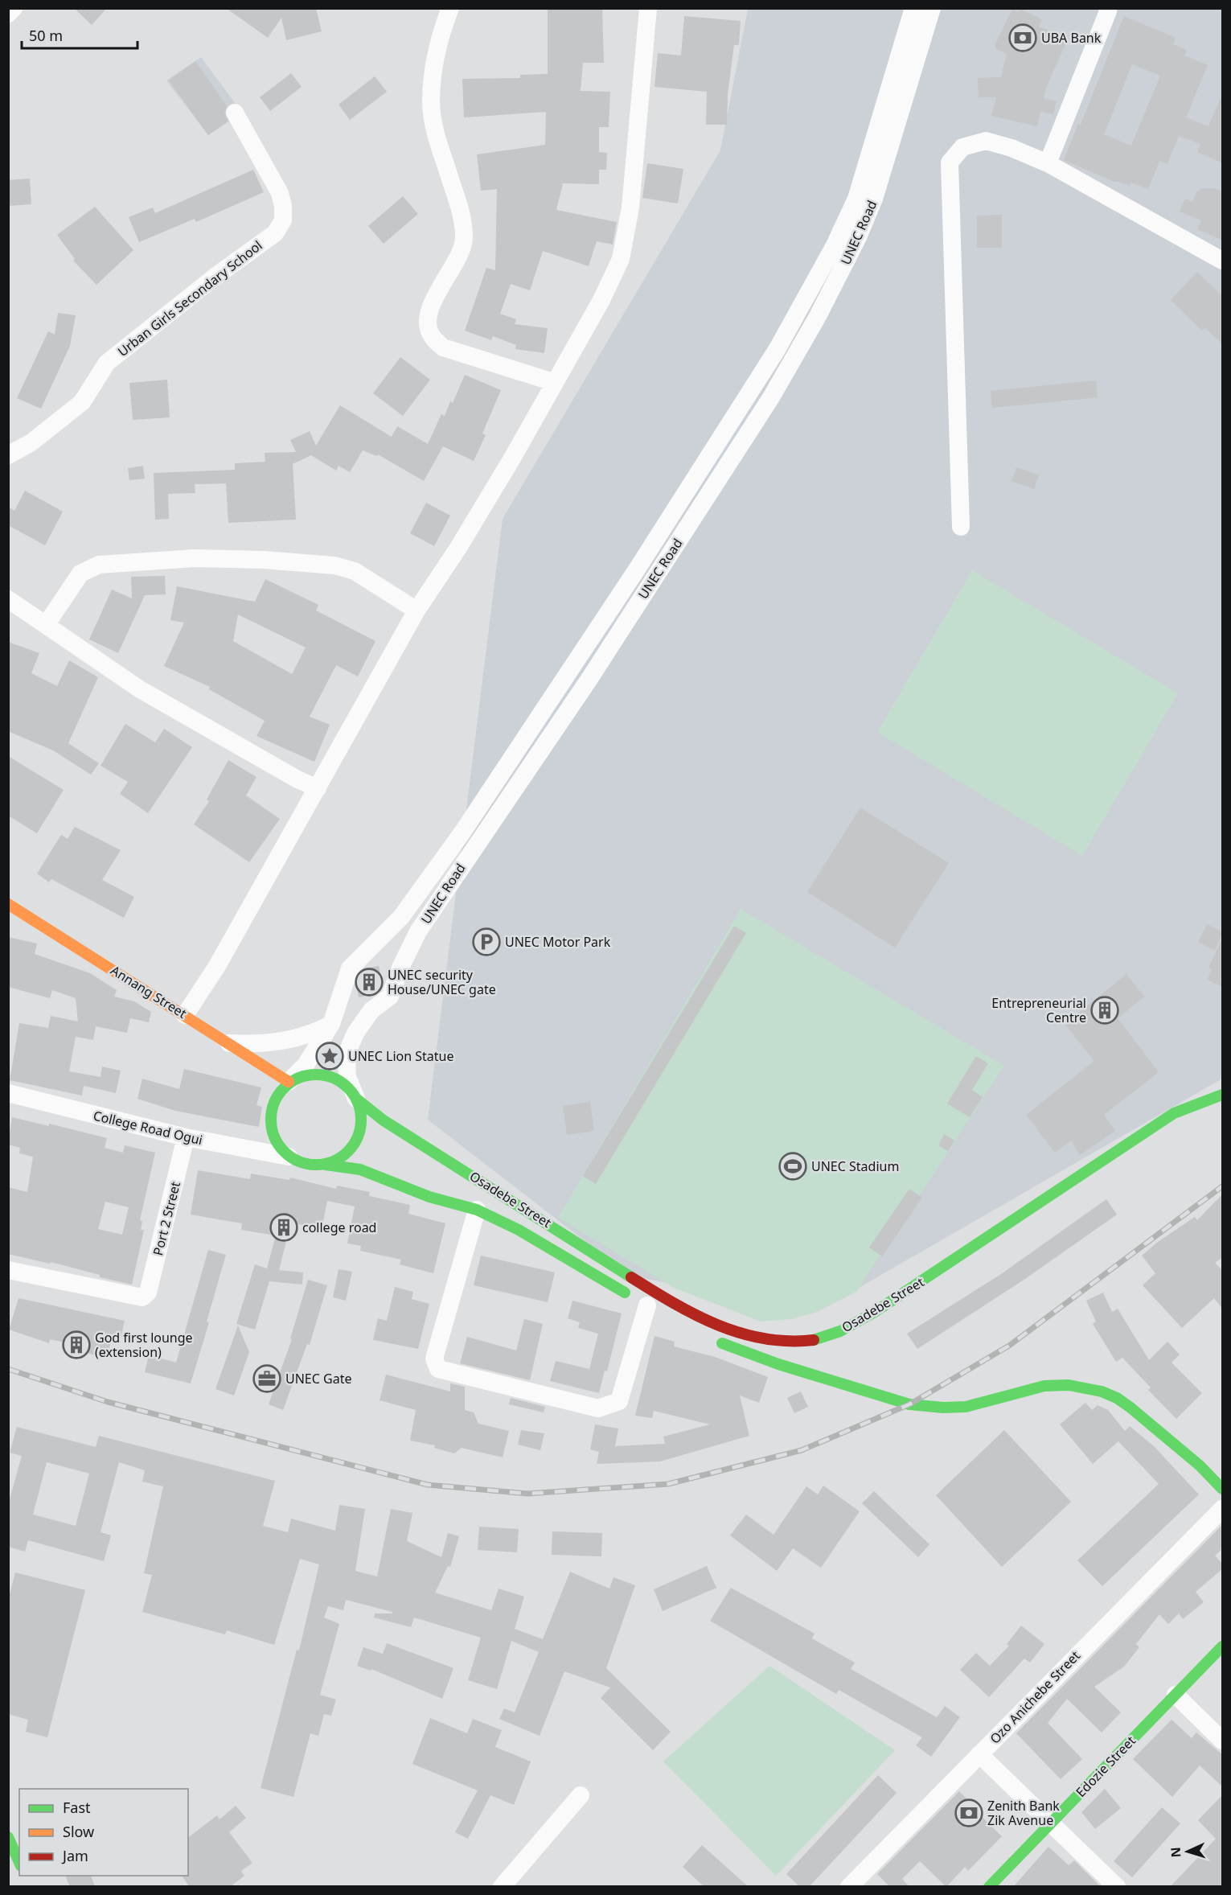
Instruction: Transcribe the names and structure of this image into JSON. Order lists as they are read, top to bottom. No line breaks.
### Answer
{"streets":{"main road":["Annang Street","Osadebe Street","Edozie Street"],"street":["UNEC Road","Urban Girls Secondary School","College Road Ogui","Port 2 Street","Ozo Anichebe Street"]},"crossings":[["UNEC Road","Annang Street"],["UNEC Road","College Road Ogui"],["UNEC Road","Osadebe Street"],["Annang Street","College Road Ogui"],["Annang Street","Osadebe Street"],["College Road Ogui","Osadebe Street"],["College Road Ogui","Port 2 Street"]],"places":{"bank":["UBA Bank","Zenith Bank Zik Avenue"],"parking":["UNEC Motor Park"],"building":["UNEC security House/UNEC gate","Entrepreneurial Centre","college road","God first lounge (extension)"],"place":["UNEC Lion Statue"],"sports":["UNEC Stadium"],"office":["UNEC Gate"]},"legend":["Fast","Slow","Jam"],"scale_bar":"50 m","north":"left"}
